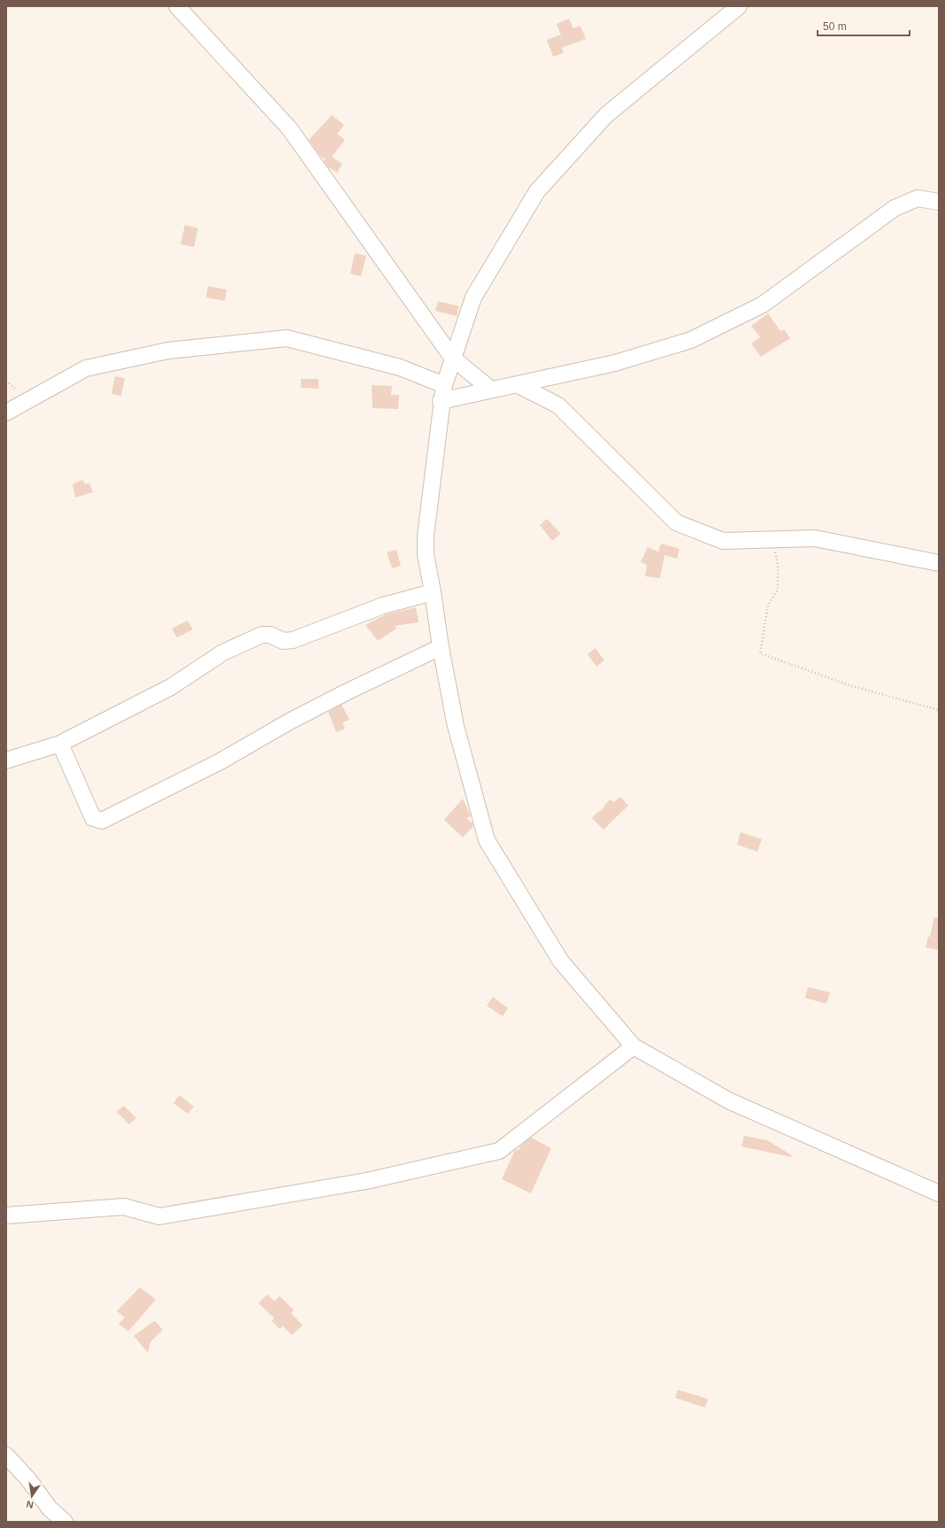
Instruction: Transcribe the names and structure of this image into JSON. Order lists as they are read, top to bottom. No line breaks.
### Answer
{"scale_bar":"50 m","north":"bottom"}
